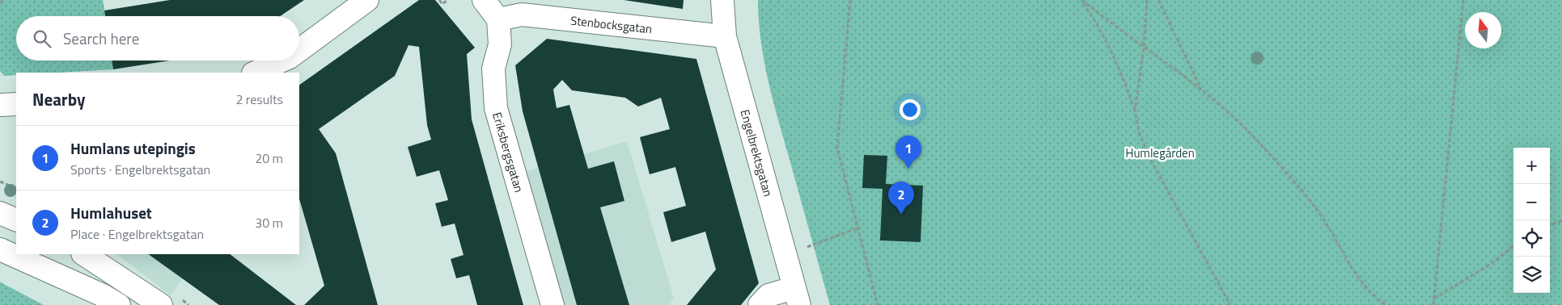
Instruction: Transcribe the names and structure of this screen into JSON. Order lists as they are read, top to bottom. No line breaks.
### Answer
{"streets":{"street":["Stenbocksgatan","Eriksbergsgatan","Engelbrektsgatan"]},"crossings":[["Stenbocksgatan","Eriksbergsgatan"],["Stenbocksgatan","Engelbrektsgatan"]],"parks":["Humlegården"],"north":"top","page":{"search":"Search here","heading":["Nearby","2 results"],"list":[{"mark":"1","name":"Humlans utepingis","note":"Sports · Engelbrektsgatan","value":"20 m"},{"mark":"2","name":"Humlahuset","note":"Place · Engelbrektsgatan","value":"30 m"}],"pins":["1","2"],"map_buttons":["+","−"]}}
